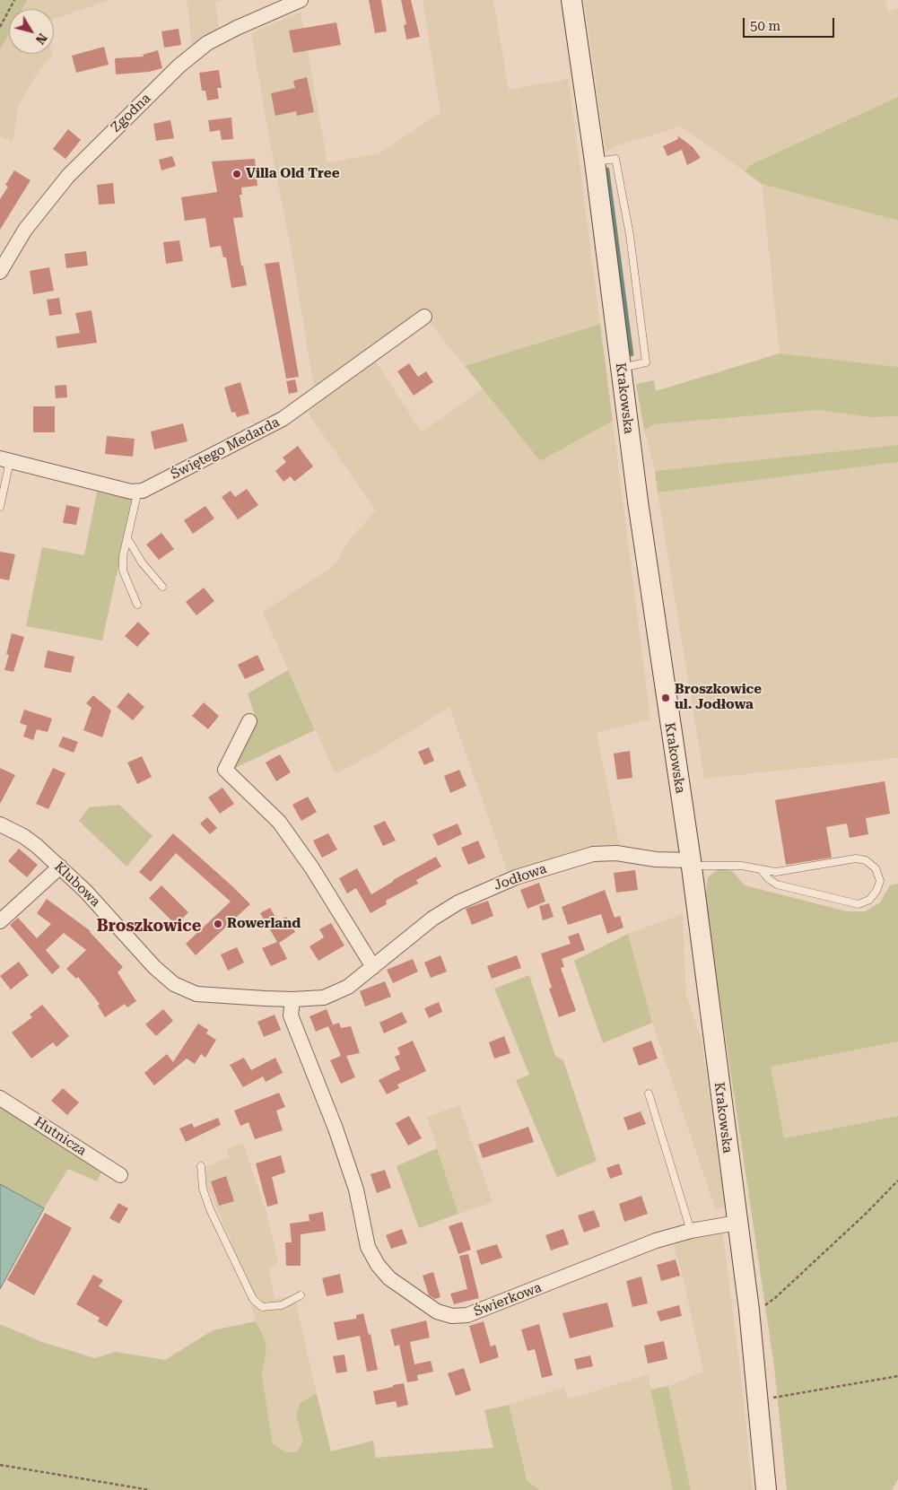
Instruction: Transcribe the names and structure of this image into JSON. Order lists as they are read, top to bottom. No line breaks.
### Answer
{"streets":{"street":["Zgodna","Krakowska","Świętego Medarda","Jodłowa","Klubowa","Hutnicza","Świerkowa"]},"crossings":[["Krakowska","Jodłowa"],["Krakowska","Świerkowa"],["Jodłowa","Klubowa"],["Jodłowa","Świerkowa"],["Klubowa","Świerkowa"]],"districts":["Broszkowice"],"places":["Villa Old Tree","Broszkowice ul. Jodłowa","Rowerland"],"scale_bar":"50 m","north":"bottom right"}
